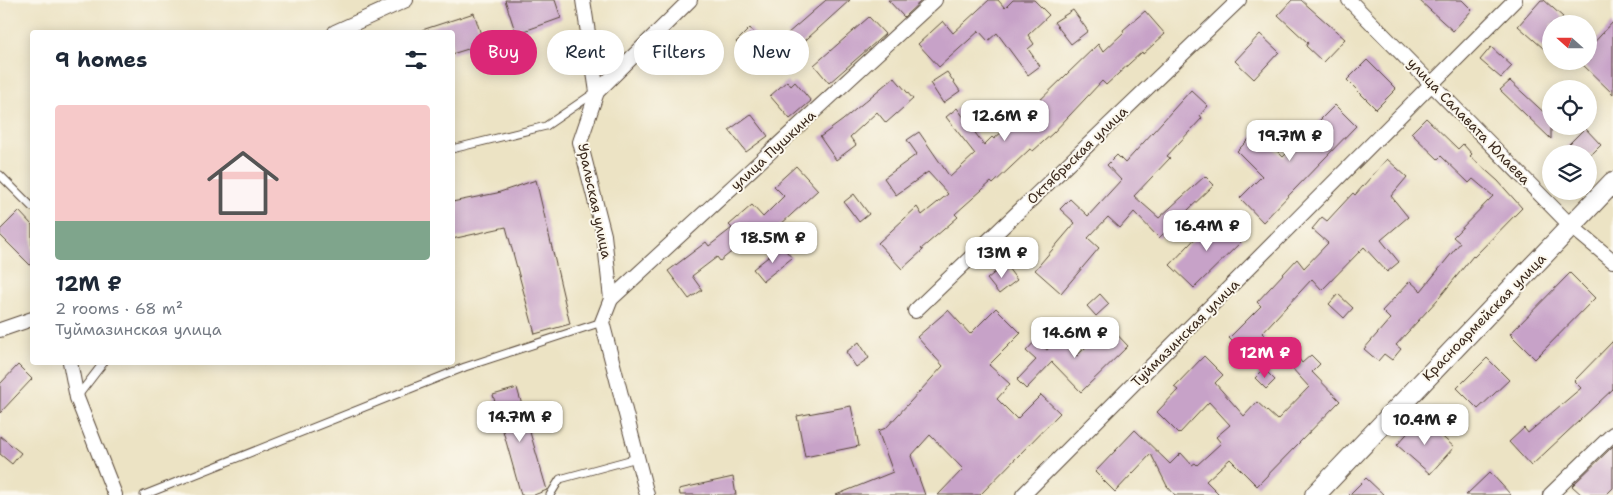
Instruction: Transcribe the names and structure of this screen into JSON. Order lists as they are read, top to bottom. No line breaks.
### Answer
{"streets":{"main road":["Красноармейская улица"],"street":["улица Салавата Юлаева","улица Пушкина","Октябрьская улица","Уральская улица","Туймазинская улица"]},"crossings":[["улица Салавата Юлаева","Красноармейская улица"],["улица Салавата Юлаева","Туймазинская улица"],["улица Пушкина","Уральская улица"]],"north":"left","page":{"chip":["Buy","Rent","Filters","New"],"heading":"9 homes","list":[{"name":"12M ₽","note":"2 rooms · 68 m² · Туймазинская улица"}],"price":["12.6M ₽","19.7M ₽","16.4M ₽","18.5M ₽","13M ₽","14.6M ₽","12M ₽","14.7M ₽","10.4M ₽"]}}
